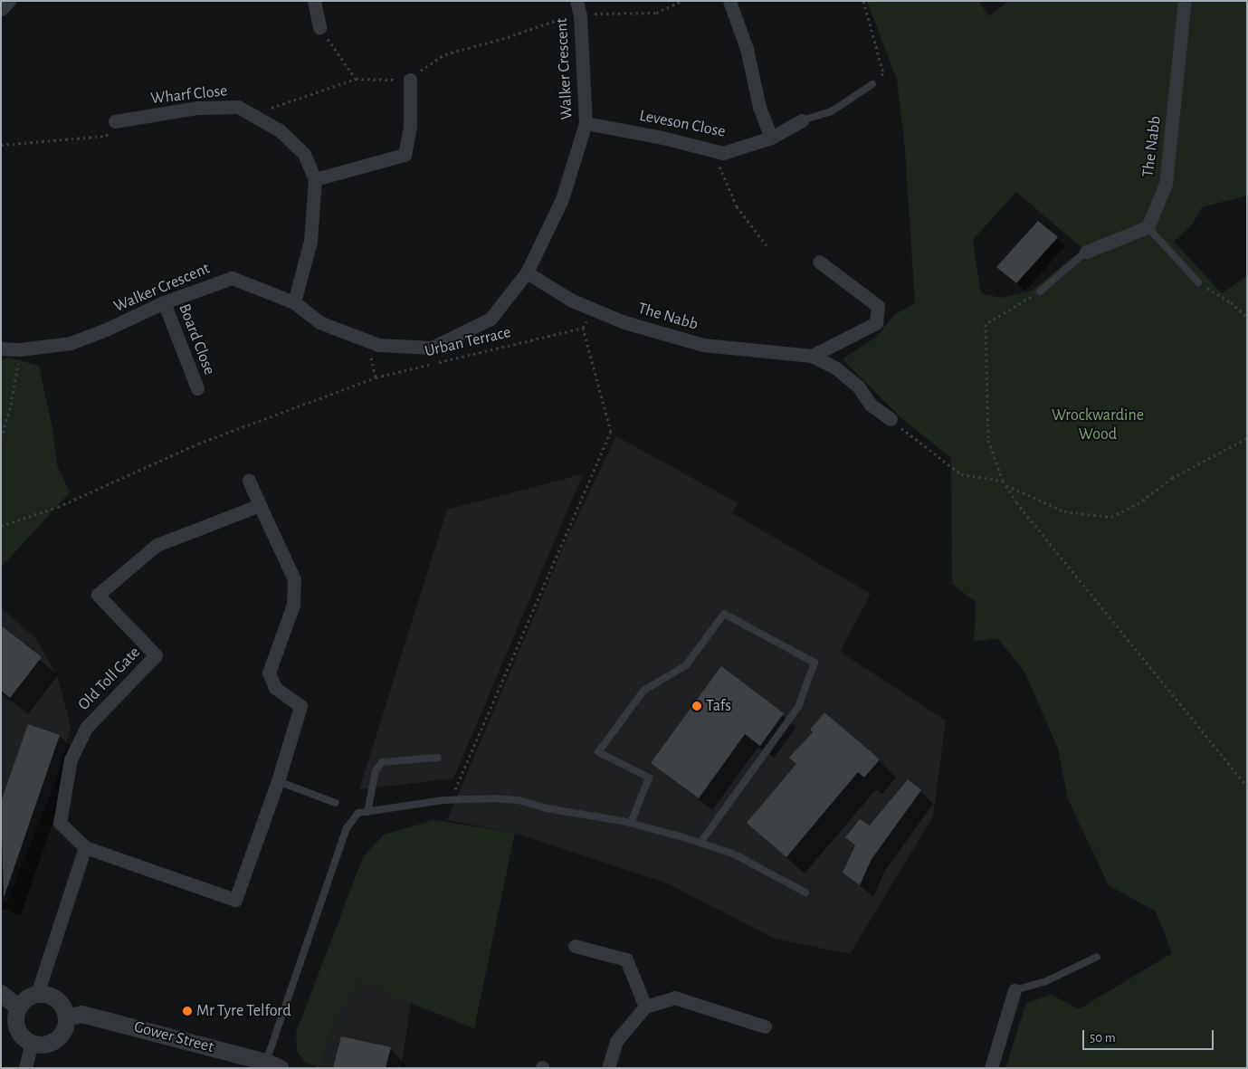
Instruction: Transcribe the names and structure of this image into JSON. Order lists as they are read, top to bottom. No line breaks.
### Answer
{"streets":{"street":["Walker Crescent","Wharf Close","Leveson Close","The Nabb","Board Close","Old Toll Gate","Gower Street"],"path":["Urban Terrace"]},"crossings":[["Walker Crescent","Wharf Close"],["Walker Crescent","Leveson Close"],["Walker Crescent","The Nabb"],["Walker Crescent","Board Close"]],"parks":["Wrockwardine Wood"],"places":["Tafs","Mr Tyre Telford"],"scale_bar":"50 m"}
